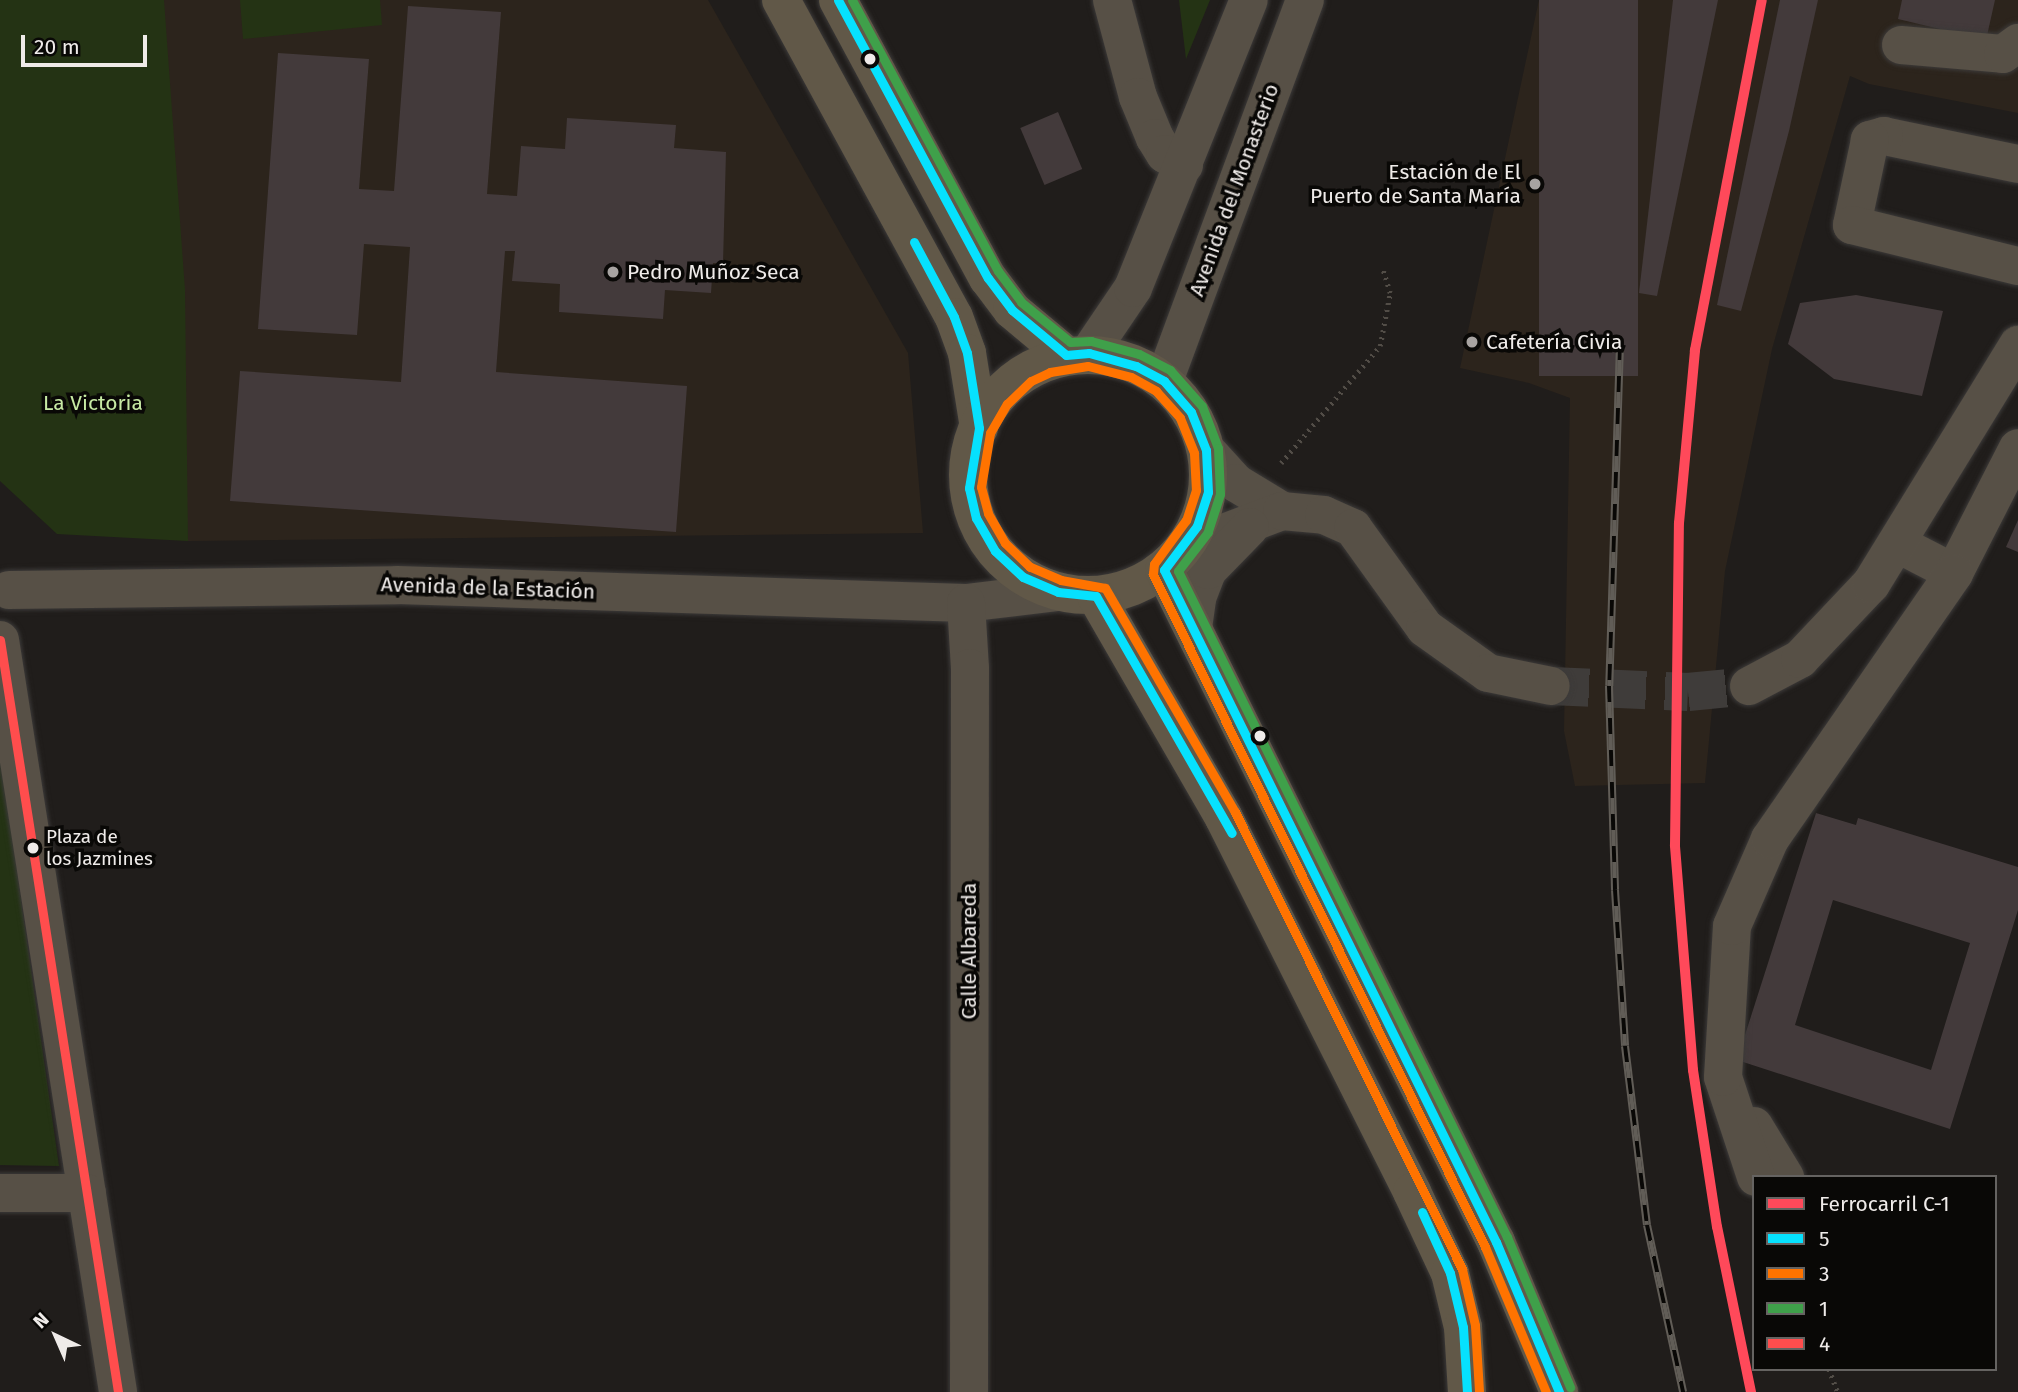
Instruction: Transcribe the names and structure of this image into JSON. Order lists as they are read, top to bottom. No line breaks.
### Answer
{"streets":{"street":["Avenida del Monasterio","Avenida de la Estación","Calle Albareda"]},"crossings":[["Avenida de la Estación","Calle Albareda"]],"parks":["La Victoria"],"places":["Estación de El Puerto de Santa María","Pedro Muñoz Seca","Cafetería Civia","Plaza de los Jazmines"],"lines":["rail line C-1","transit line 5","transit line 1","transit line 3","transit line 4"],"legend":["Ferrocarril C-1","5","3","1","4"],"scale_bar":"20 m","north":"top left"}
